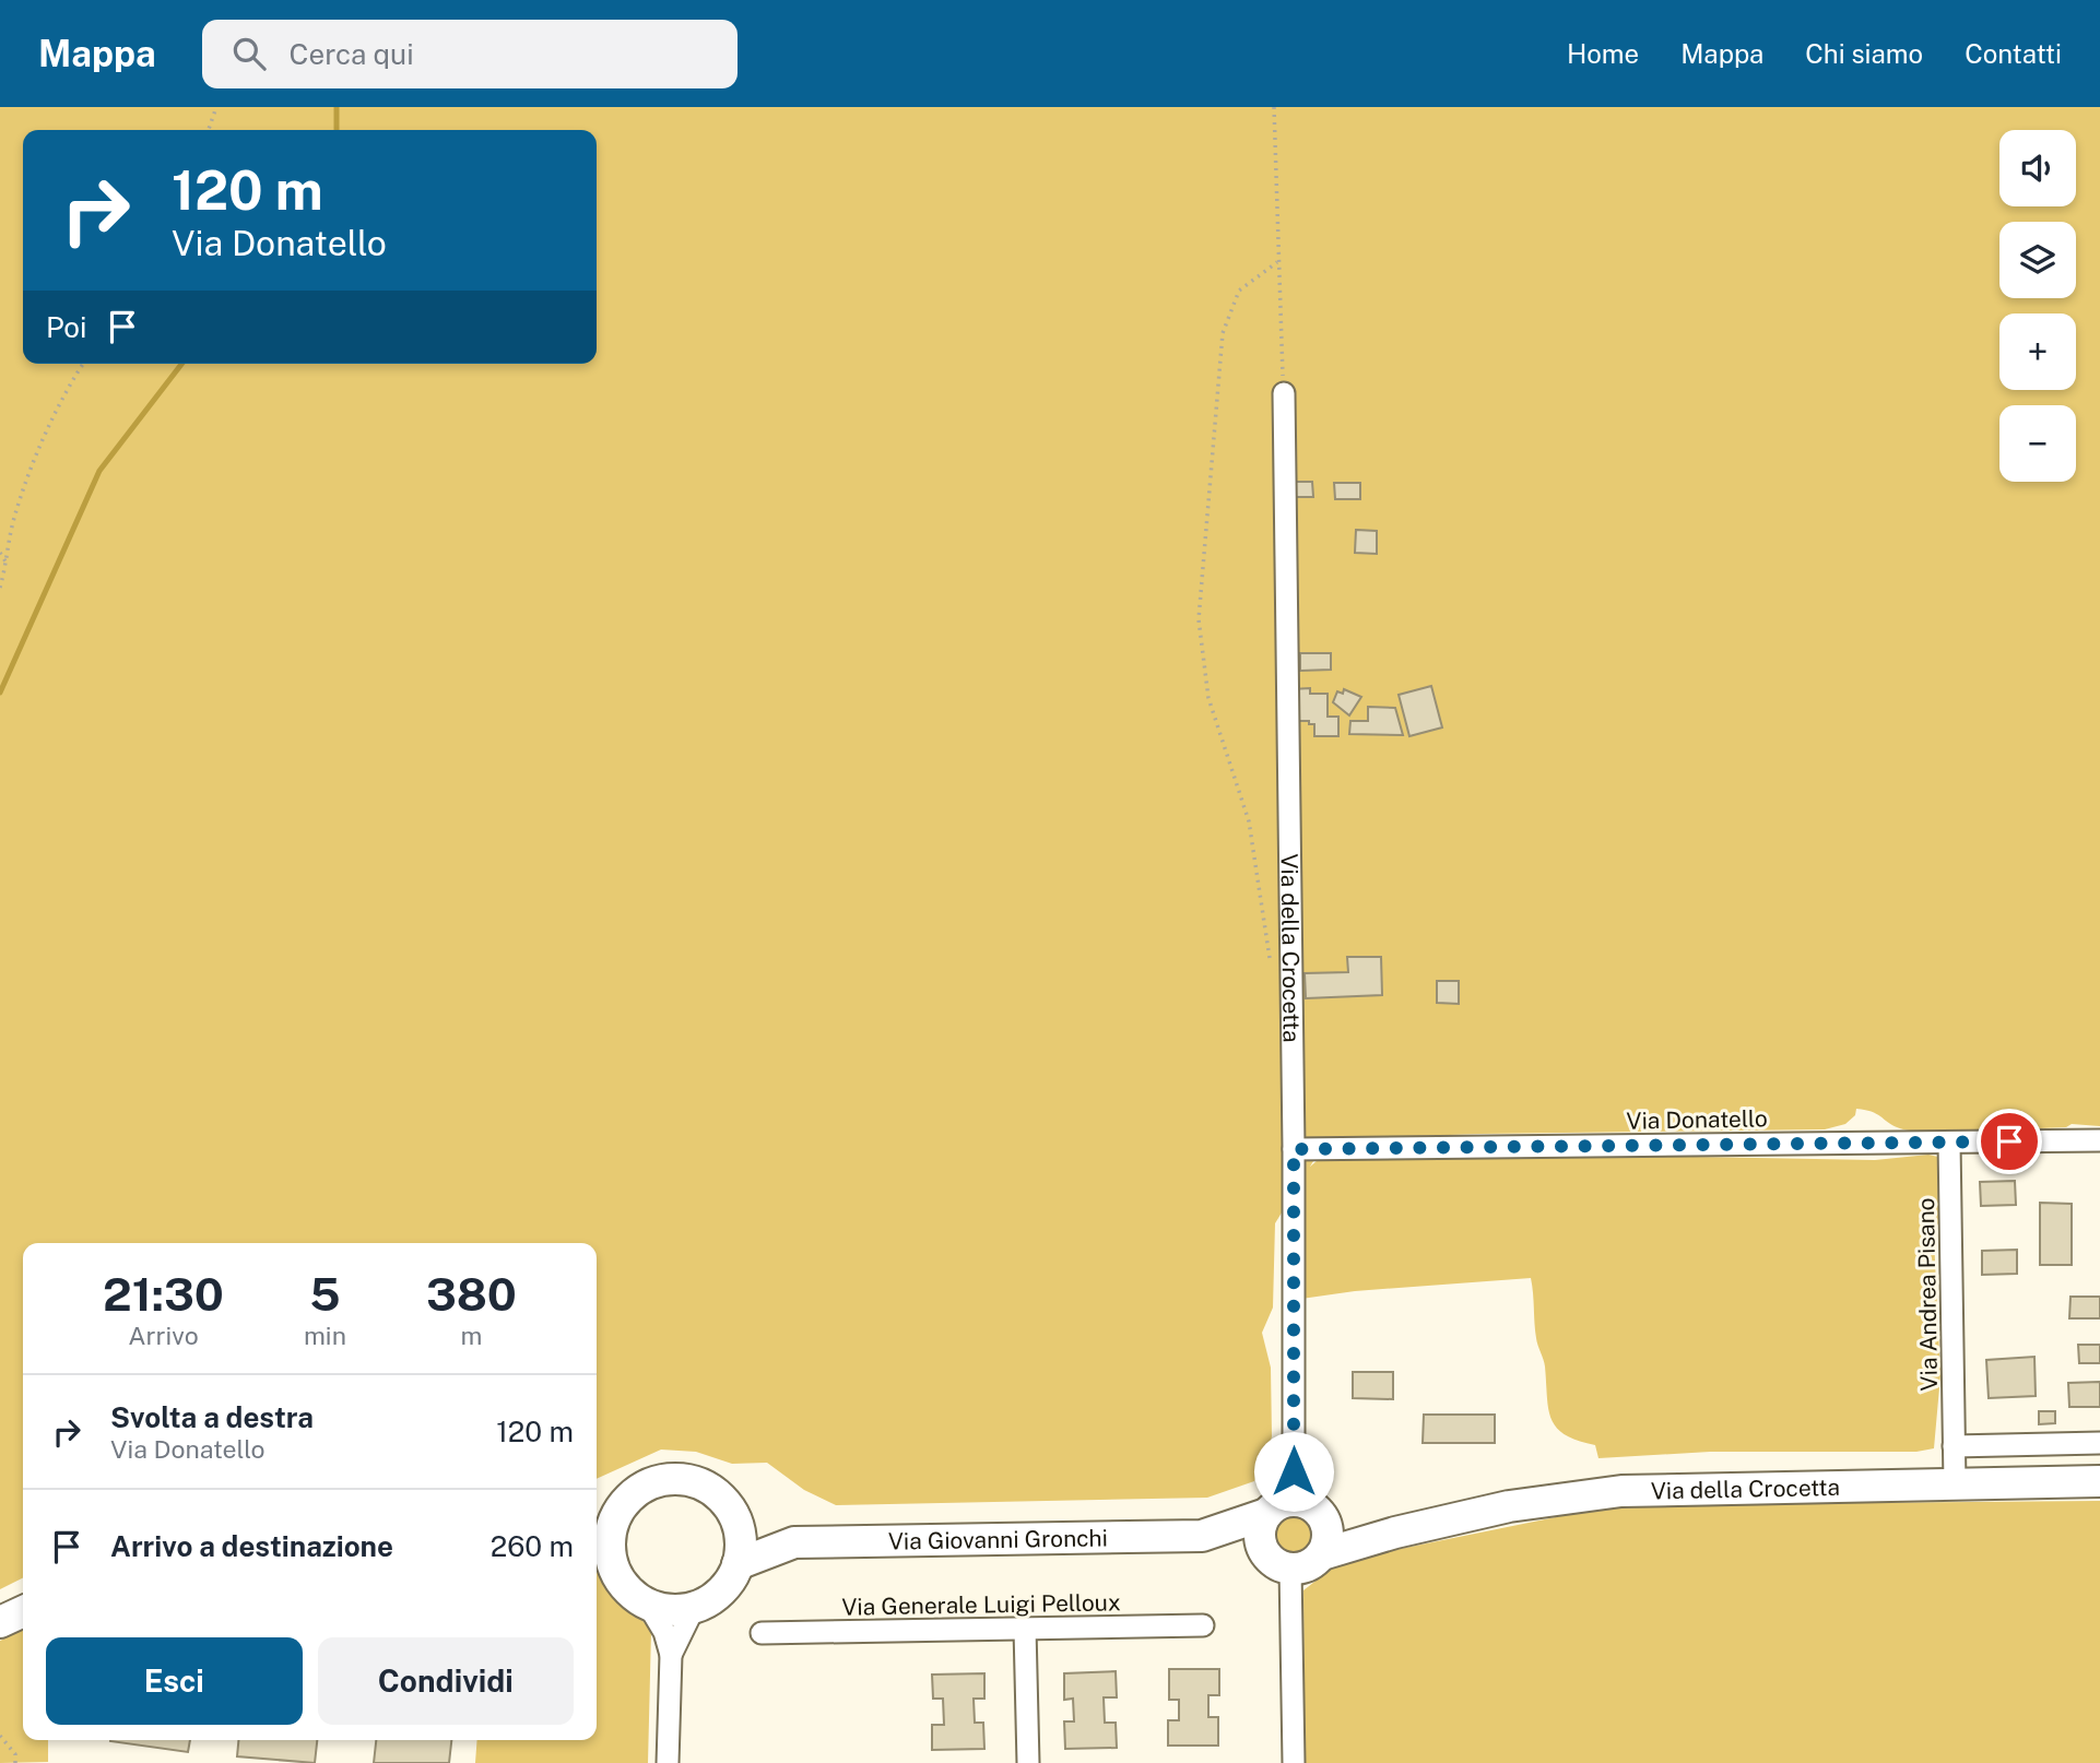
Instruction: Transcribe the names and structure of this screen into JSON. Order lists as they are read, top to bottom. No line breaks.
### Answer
{"streets":{"street":["Via della Crocetta","Via Donatello","Via Andrea Pisano","Via Giovanni Gronchi","Via Generale Luigi Pelloux"]},"crossings":[["Via della Crocetta","Via Donatello"],["Via della Crocetta","Via Andrea Pisano"],["Via della Crocetta","Via Giovanni Gronchi"],["Via Donatello","Via Andrea Pisano"]],"page":{"header":"Mappa","search":"Cerca qui","nav":["Home","Mappa","Chi siamo","Contatti"],"map_buttons":["+","−"],"turn":["120 m","Via Donatello"],"then":"Poi","eta":["21:30","Arrivo","5","min","380","m"],"list":[{"name":"Svolta a destra","note":"Via Donatello","value":"120 m"},{"name":"Arrivo a destinazione","value":"260 m"}],"buttons":["Esci","Condividi"]}}
